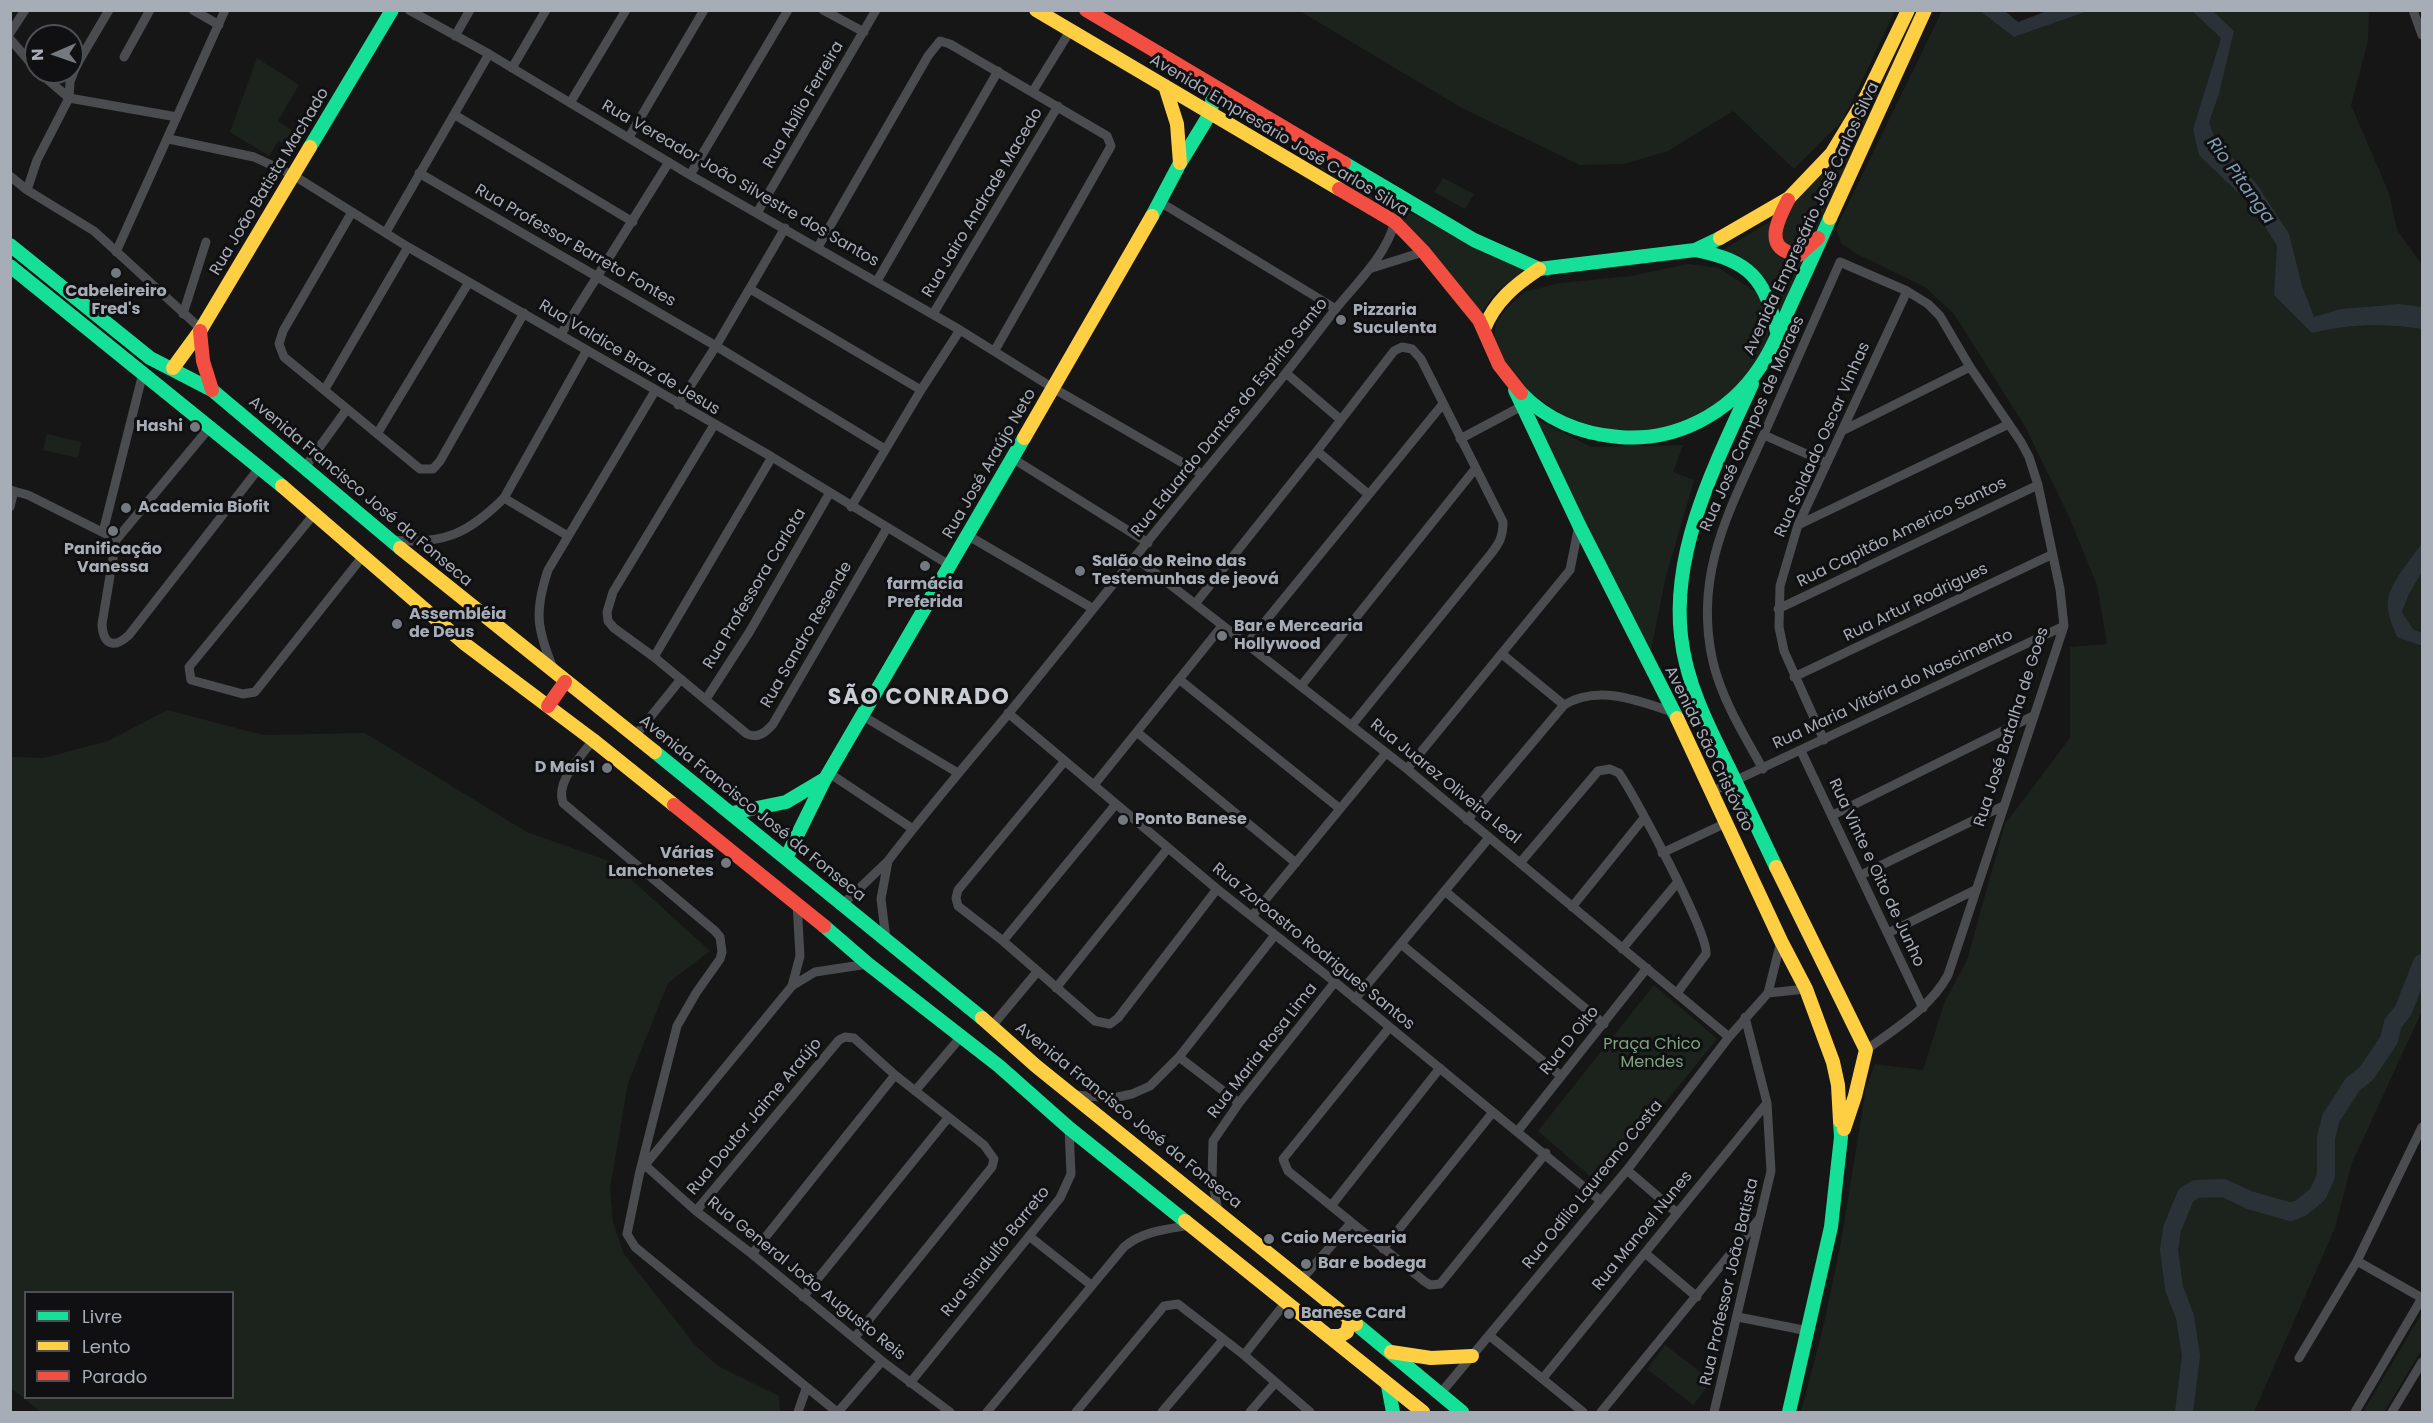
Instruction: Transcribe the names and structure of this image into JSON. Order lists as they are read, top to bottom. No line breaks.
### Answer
{"streets":{"main road":["Avenida Empresário José Carlos Silva","Rua João Batista Machado","Rua José Araújo Neto","Avenida Francisco José da Fonseca","Avenida São Cristóvão"],"street":["Rua Abílio Ferreira","Rua Vereador João Silvestre dos Santos","Rua Jairo Andrade Macedo","Rua Professor Barreto Fontes","Rua Valdice Braz de Jesus","Rua Eduardo Dantas do Espírito Santo","Rua José Campos de Moraes","Rua Soldado Oscar Vinhas","Rua Capitão Americo Santos","Rua Professora Carlota","Rua Artur Rodrigues","Rua Sandro Resende","Rua Maria Vitória do Nascimento","Rua José Batalha de Goes","Rua Juarez Oliveira Leal","Rua Vinte e Oito de Junho","Rua Zoroastro Rodrigues Santos","Rua D Oito","Rua Maria Rosa Lima","Rua Doutor Jaime Araújo","Rua Odílio Laureano Costa","Rua Manoel Nunes","Rua Sindulfo Barreto","Rua General João Augusto Reis","Rua Professor João Batista"]},"crossings":[["Rua Abílio Ferreira","Rua Vereador João Silvestre dos Santos"],["Avenida Empresário José Carlos Silva","Rua Eduardo Dantas do Espírito Santo"],["Avenida Empresário José Carlos Silva","Rua José Araújo Neto"],["Avenida Empresário José Carlos Silva","Avenida São Cristóvão"],["Rua João Batista Machado","Rua Valdice Braz de Jesus"],["Rua João Batista Machado","Avenida Francisco José da Fonseca"],["Rua Vereador João Silvestre dos Santos","Rua Jairo Andrade Macedo"],["Rua Vereador João Silvestre dos Santos","Rua Eduardo Dantas do Espírito Santo"],["Rua Vereador João Silvestre dos Santos","Rua José Araújo Neto"],["Rua Valdice Braz de Jesus","Rua José Araújo Neto"],["Rua Valdice Braz de Jesus","Rua Professora Carlota"],["Rua Valdice Braz de Jesus","Rua Sandro Resende"],["Rua Eduardo Dantas do Espírito Santo","Avenida Francisco José da Fonseca"],["Rua Eduardo Dantas do Espírito Santo","Rua Juarez Oliveira Leal"],["Rua Eduardo Dantas do Espírito Santo","Rua Zoroastro Rodrigues Santos"],["Rua José Campos de Moraes","Rua Maria Vitória do Nascimento"],["Rua José Campos de Moraes","Rua José Batalha de Goes"],["Rua Soldado Oscar Vinhas","Rua Capitão Americo Santos"],["Rua Soldado Oscar Vinhas","Rua Artur Rodrigues"],["Rua Soldado Oscar Vinhas","Rua Maria Vitória do Nascimento"],["Rua Soldado Oscar Vinhas","Rua José Batalha de Goes"],["Rua José Araújo Neto","Avenida Francisco José da Fonseca"],["Avenida Francisco José da Fonseca","Rua Maria Rosa Lima"],["Avenida Francisco José da Fonseca","Rua Odílio Laureano Costa"],["Rua Capitão Americo Santos","Rua José Batalha de Goes"],["Rua Professora Carlota","Rua Sandro Resende"],["Rua Artur Rodrigues","Rua José Batalha de Goes"],["Rua Maria Vitória do Nascimento","Rua José Batalha de Goes"],["Rua Maria Vitória do Nascimento","Avenida São Cristóvão"],["Rua Maria Vitória do Nascimento","Rua Vinte e Oito de Junho"],["Rua José Batalha de Goes","Avenida São Cristóvão"],["Rua José Batalha de Goes","Rua Vinte e Oito de Junho"],["Rua Juarez Oliveira Leal","Rua D Oito"],["Rua Juarez Oliveira Leal","Rua Odílio Laureano Costa"],["Rua Zoroastro Rodrigues Santos","Rua D Oito"],["Rua Zoroastro Rodrigues Santos","Rua Maria Rosa Lima"],["Rua Zoroastro Rodrigues Santos","Rua Odílio Laureano Costa"],["Rua Doutor Jaime Araújo","Rua General João Augusto Reis"],["Rua Odílio Laureano Costa","Rua Professor João Batista"],["Rua Manoel Nunes","Rua Professor João Batista"],["Rua Sindulfo Barreto","Rua General João Augusto Reis"]],"districts":["SÃO CONRADO"],"water":["Rio Pitanga"],"parks":["Praça Chico Mendes"],"places":["Cabeleireiro Fred's","Pizzaria Suculenta","Hashi","Academia Biofit","Panificação Vanessa","farmácia Preferida","Salão do Reino das Testemunhas de jeová","Assembléia de Deus","Bar e Mercearia Hollywood","D Mais1","Ponto Banese","Várias Lanchonetes","Caio Mercearia","Bar e bodega","Banese Card"],"legend":["Livre","Lento","Parado"],"north":"left"}
